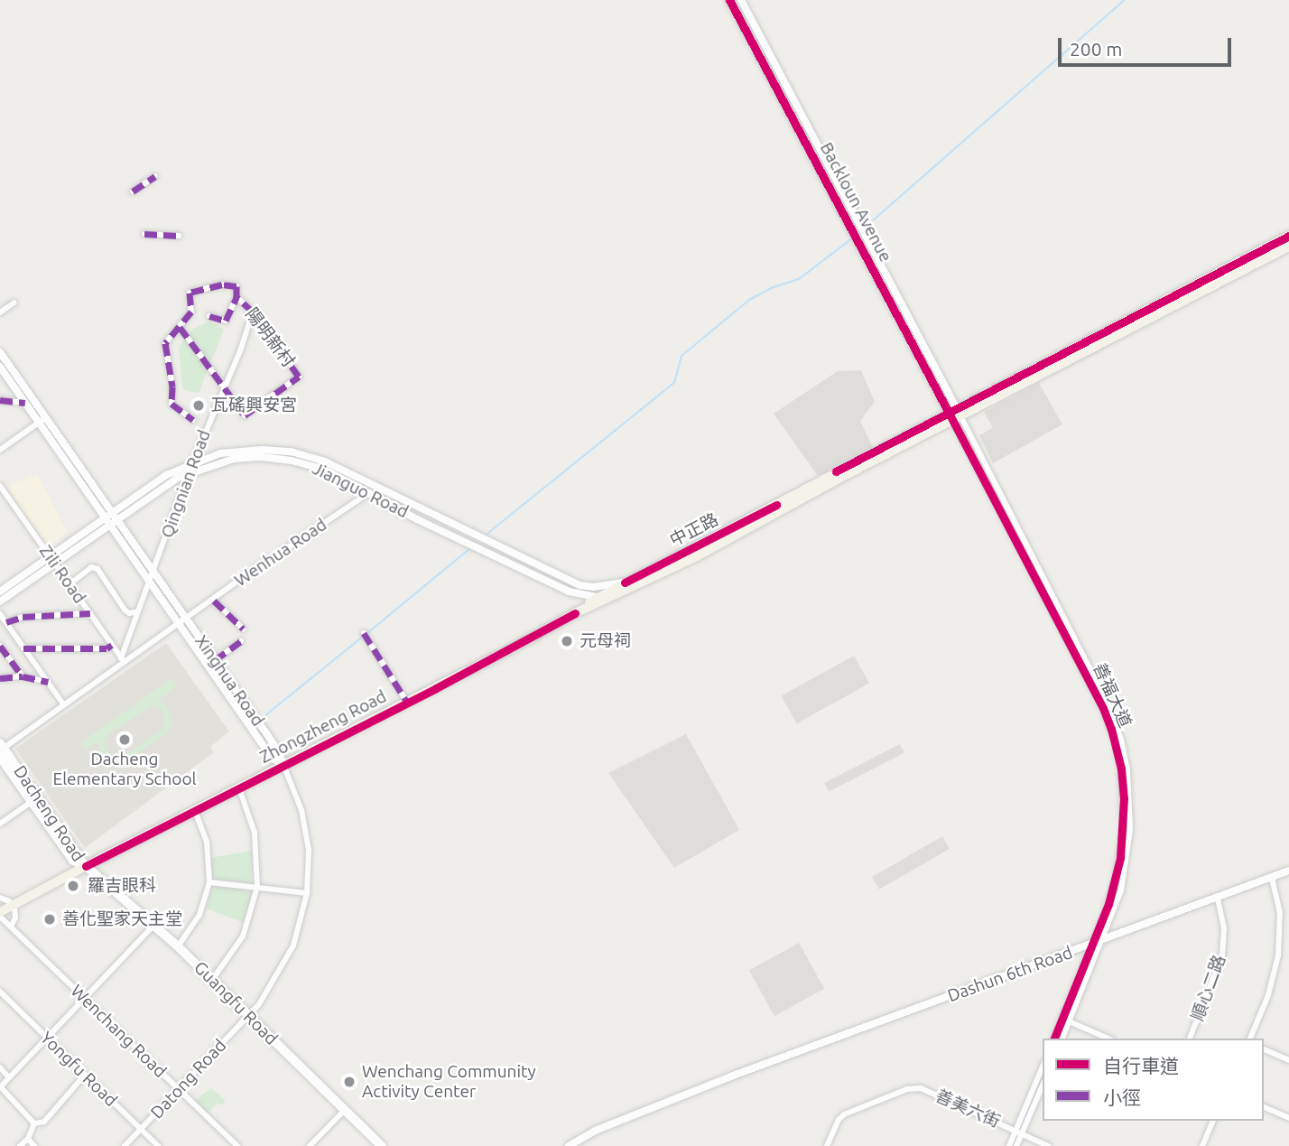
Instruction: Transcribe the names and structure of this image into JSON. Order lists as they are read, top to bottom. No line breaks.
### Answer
{"streets":{"main road":["中正路","Zhongzheng Road","Dacheng Road","Guangfu Road"],"street":["Backloun Avenue","陽明新村","Qingnian Road","Jianguo Road","Wenhua Road","Zili Road","Xinghua Road","善福大道","Dashun 6th Road","順心二路","Wenchang Road","Yongfu Road","Datong Road","善美六街"]},"crossings":[["Backloun Avenue","中正路"],["Backloun Avenue","善福大道"],["陽明新村","Qingnian Road"],["Qingnian Road","Jianguo Road"],["Qingnian Road","Zili Road"],["Qingnian Road","Xinghua Road"],["Jianguo Road","中正路"],["Jianguo Road","Wenhua Road"],["Jianguo Road","Zili Road"],["Jianguo Road","Xinghua Road"],["中正路","善福大道"],["中正路","Zhongzheng Road"],["Wenhua Road","Xinghua Road"],["Xinghua Road","Zhongzheng Road"],["Xinghua Road","Datong Road"],["善福大道","Dashun 6th Road"],["Zhongzheng Road","Dacheng Road"],["Zhongzheng Road","Guangfu Road"],["Zhongzheng Road","Wenchang Road"],["Zhongzheng Road","Datong Road"],["Dacheng Road","Guangfu Road"],["Dashun 6th Road","順心二路"],["Guangfu Road","Datong Road"],["Wenchang Road","Datong Road"],["Yongfu Road","Datong Road"]],"places":["瓦磘興安宮","元母祠","Dacheng Elementary School","羅吉眼科","善化聖家天主堂","Wenchang Community Activity Center"],"legend":["自行車道","小徑"],"scale_bar":"200 m"}
